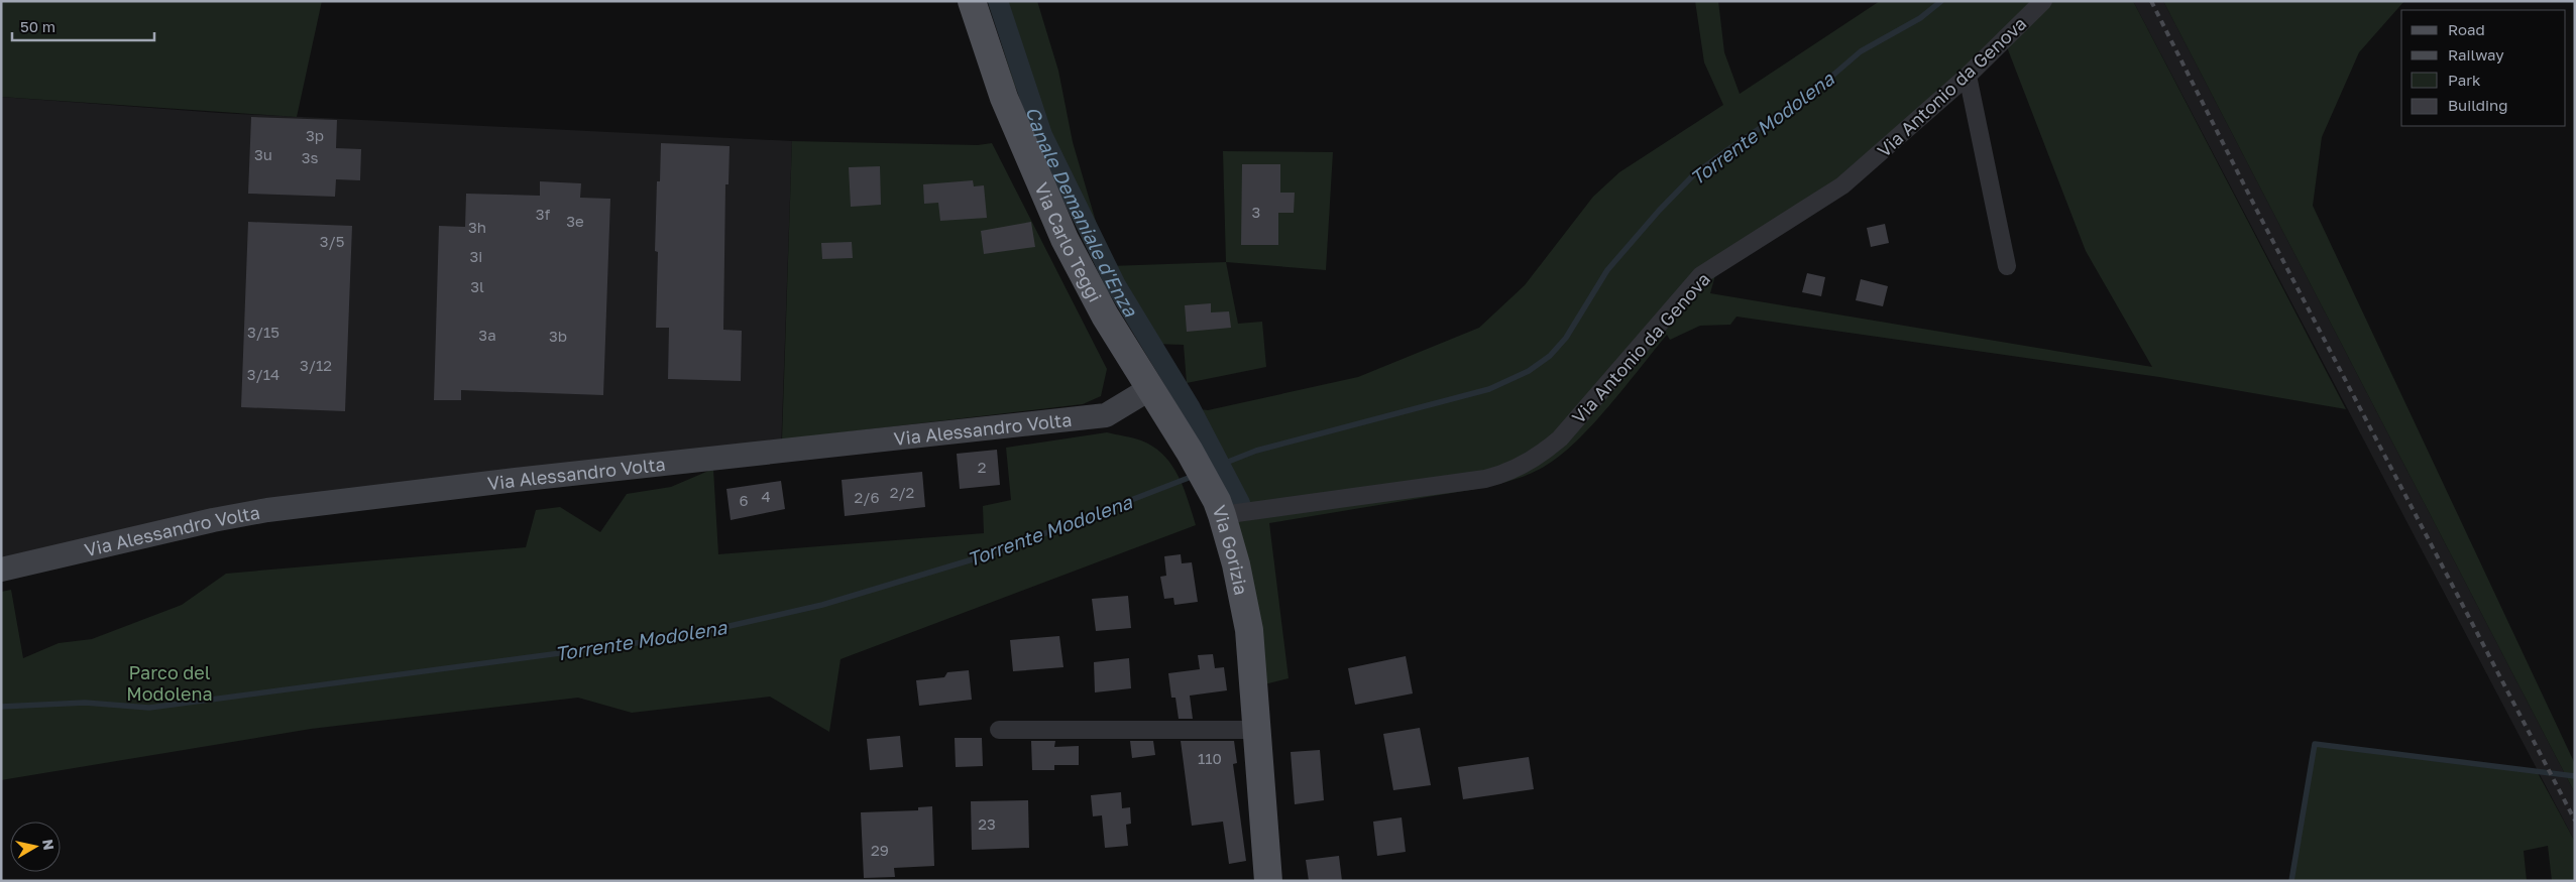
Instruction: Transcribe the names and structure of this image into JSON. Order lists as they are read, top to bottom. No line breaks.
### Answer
{"streets":{"main road":["Via Carlo Teggi","Via Gorizia"],"street":["Via Antonio da Genova","Via Alessandro Volta"]},"crossings":[["Via Antonio da Genova","Via Gorizia"],["Via Carlo Teggi","Via Alessandro Volta"],["Via Carlo Teggi","Via Gorizia"],["Via Alessandro Volta","Via Gorizia"]],"water":["Torrente Modolena","Canale Demaniale d'Enza"],"parks":["Parco del Modolena"],"house_numbers":["3p","3u","3s","3","3f","3e","3h","3/5","3i","3l","3/15","3a","3b","3/12","3/14","2","2/2","4","2/6","6","110","23","29"],"legend":["Road","Railway","Park","Building"],"scale_bar":"50 m","north":"right"}
